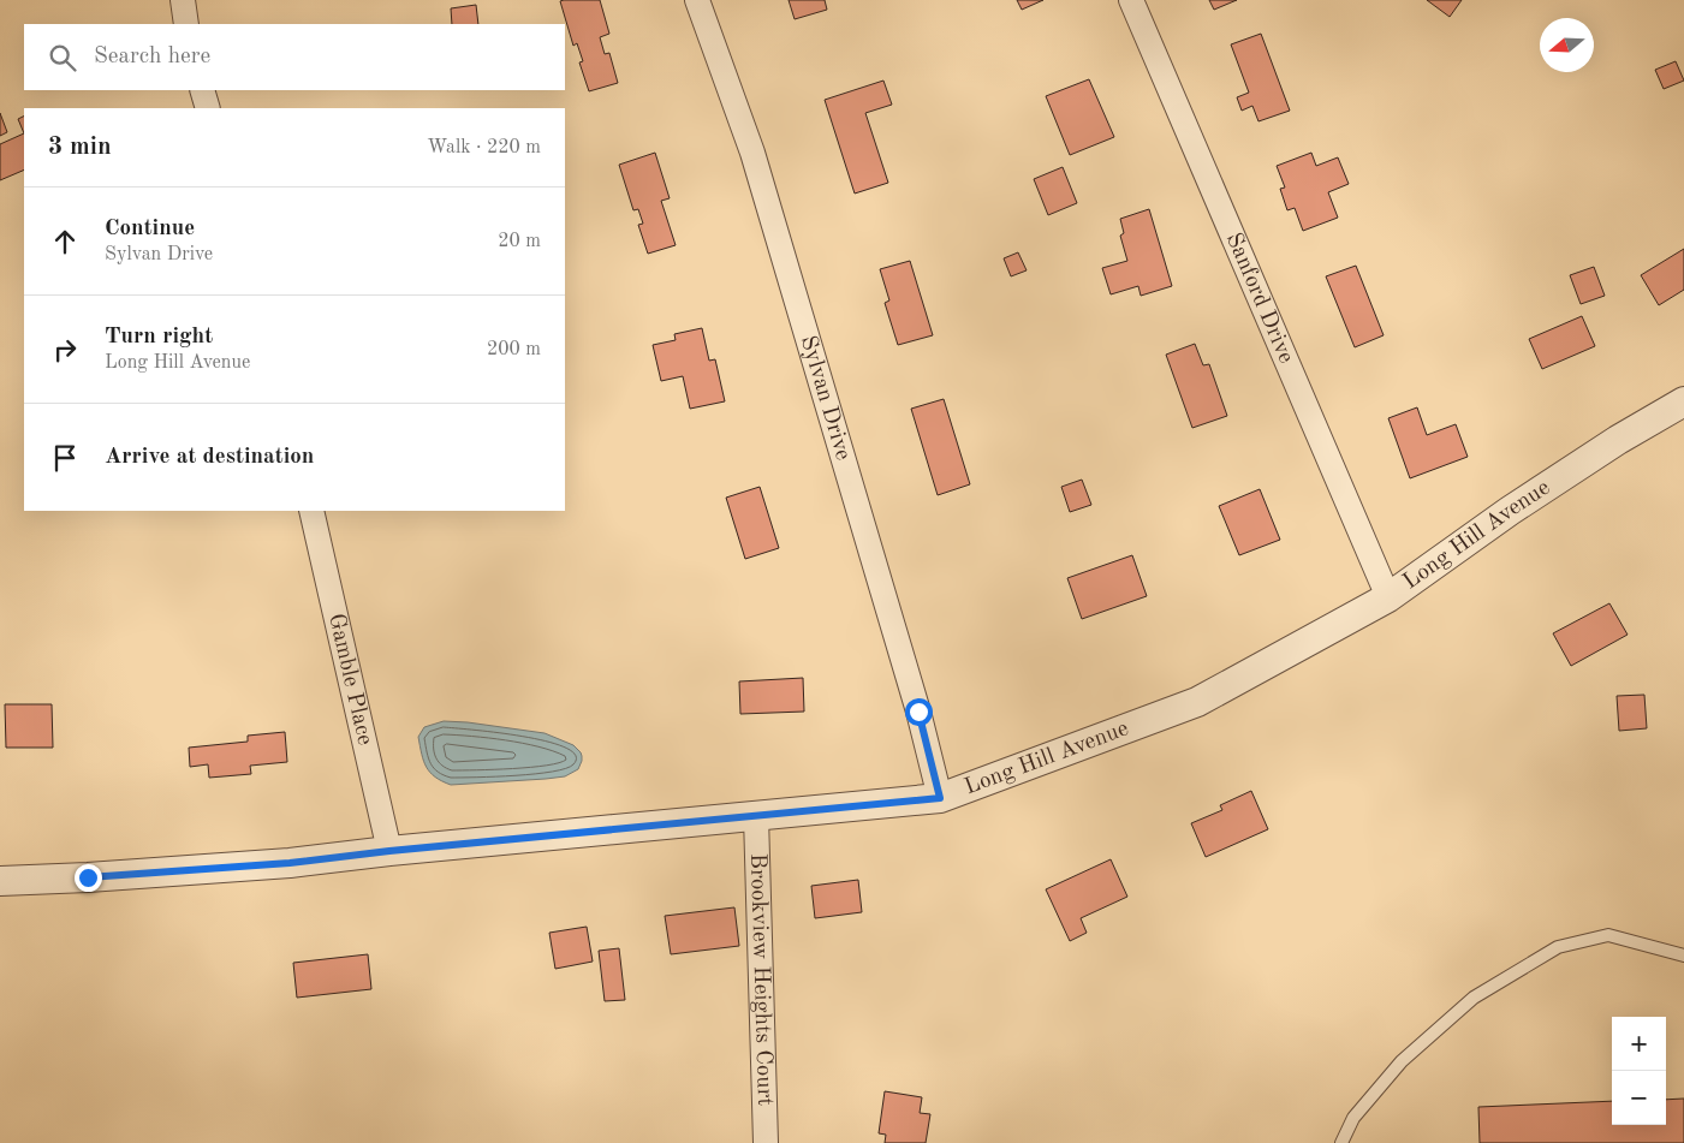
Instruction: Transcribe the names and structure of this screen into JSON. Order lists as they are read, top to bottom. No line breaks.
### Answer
{"streets":{"street":["Sanford Drive","Sylvan Drive","Long Hill Avenue","Gamble Place","Brookview Heights Court"]},"crossings":[["Sanford Drive","Long Hill Avenue"],["Sylvan Drive","Long Hill Avenue"],["Long Hill Avenue","Gamble Place"],["Long Hill Avenue","Brookview Heights Court"]],"north":"left","page":{"search":"Search here","heading":["3 min","Walk · 220 m"],"list":[["Continue","Sylvan Drive","20 m"],["Turn right","Long Hill Avenue","200 m"],"Arrive at destination"],"map_buttons":["+","−"]}}
